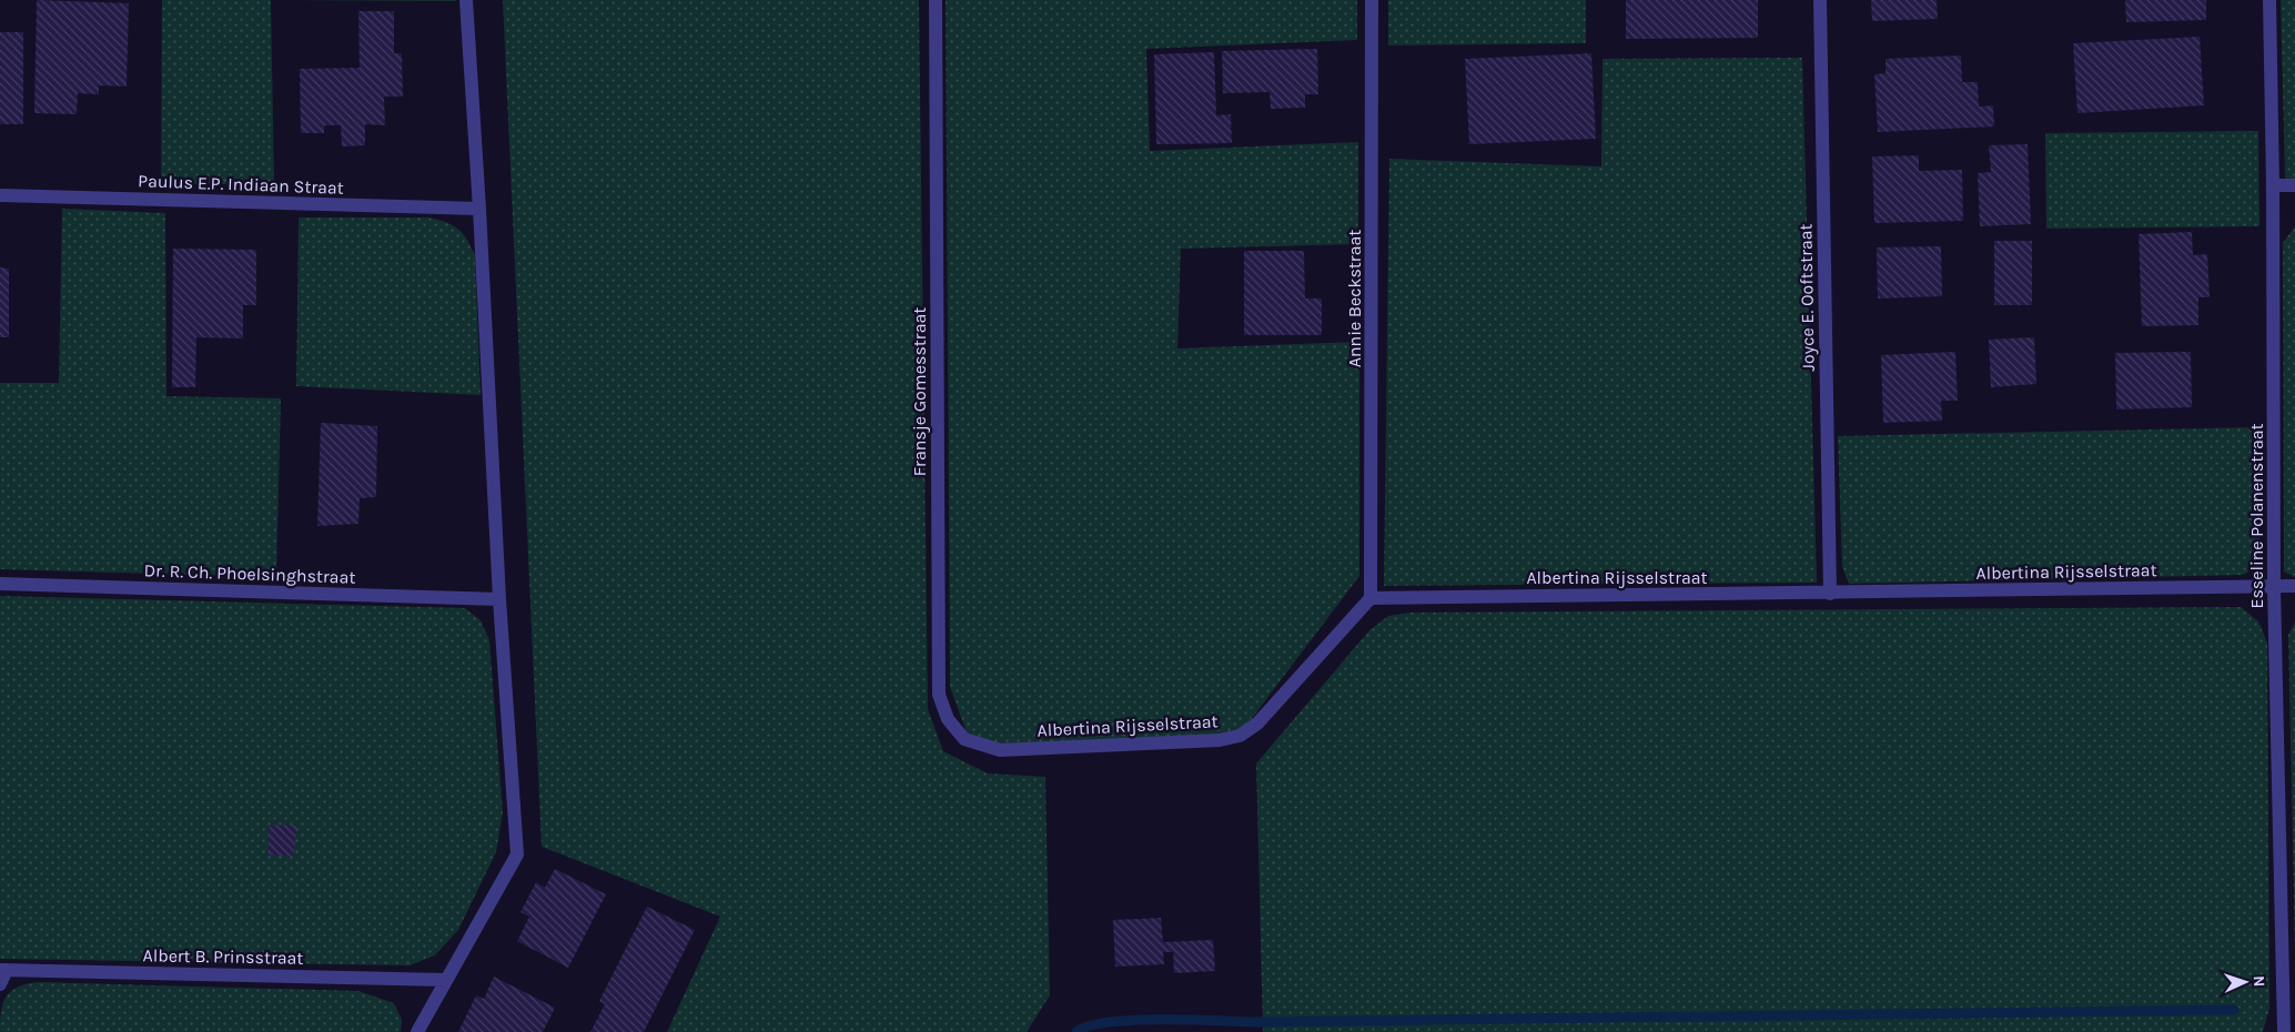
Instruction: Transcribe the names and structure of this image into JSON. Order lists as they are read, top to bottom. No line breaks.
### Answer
{"streets":{"street":["Paulus E.P. Indiaan Straat","Joyce E. Ooftstraat","Annie Beckstraat","Fransje Gomesstraat","Esseline Polanenstraat","Albertina Rijsselstraat","Dr. R. Ch. Phoelsinghstraat","Albert B. Prinsstraat"]},"crossings":[["Joyce E. Ooftstraat","Albertina Rijsselstraat"],["Annie Beckstraat","Albertina Rijsselstraat"],["Fransje Gomesstraat","Albertina Rijsselstraat"],["Esseline Polanenstraat","Albertina Rijsselstraat"]],"north":"right"}
